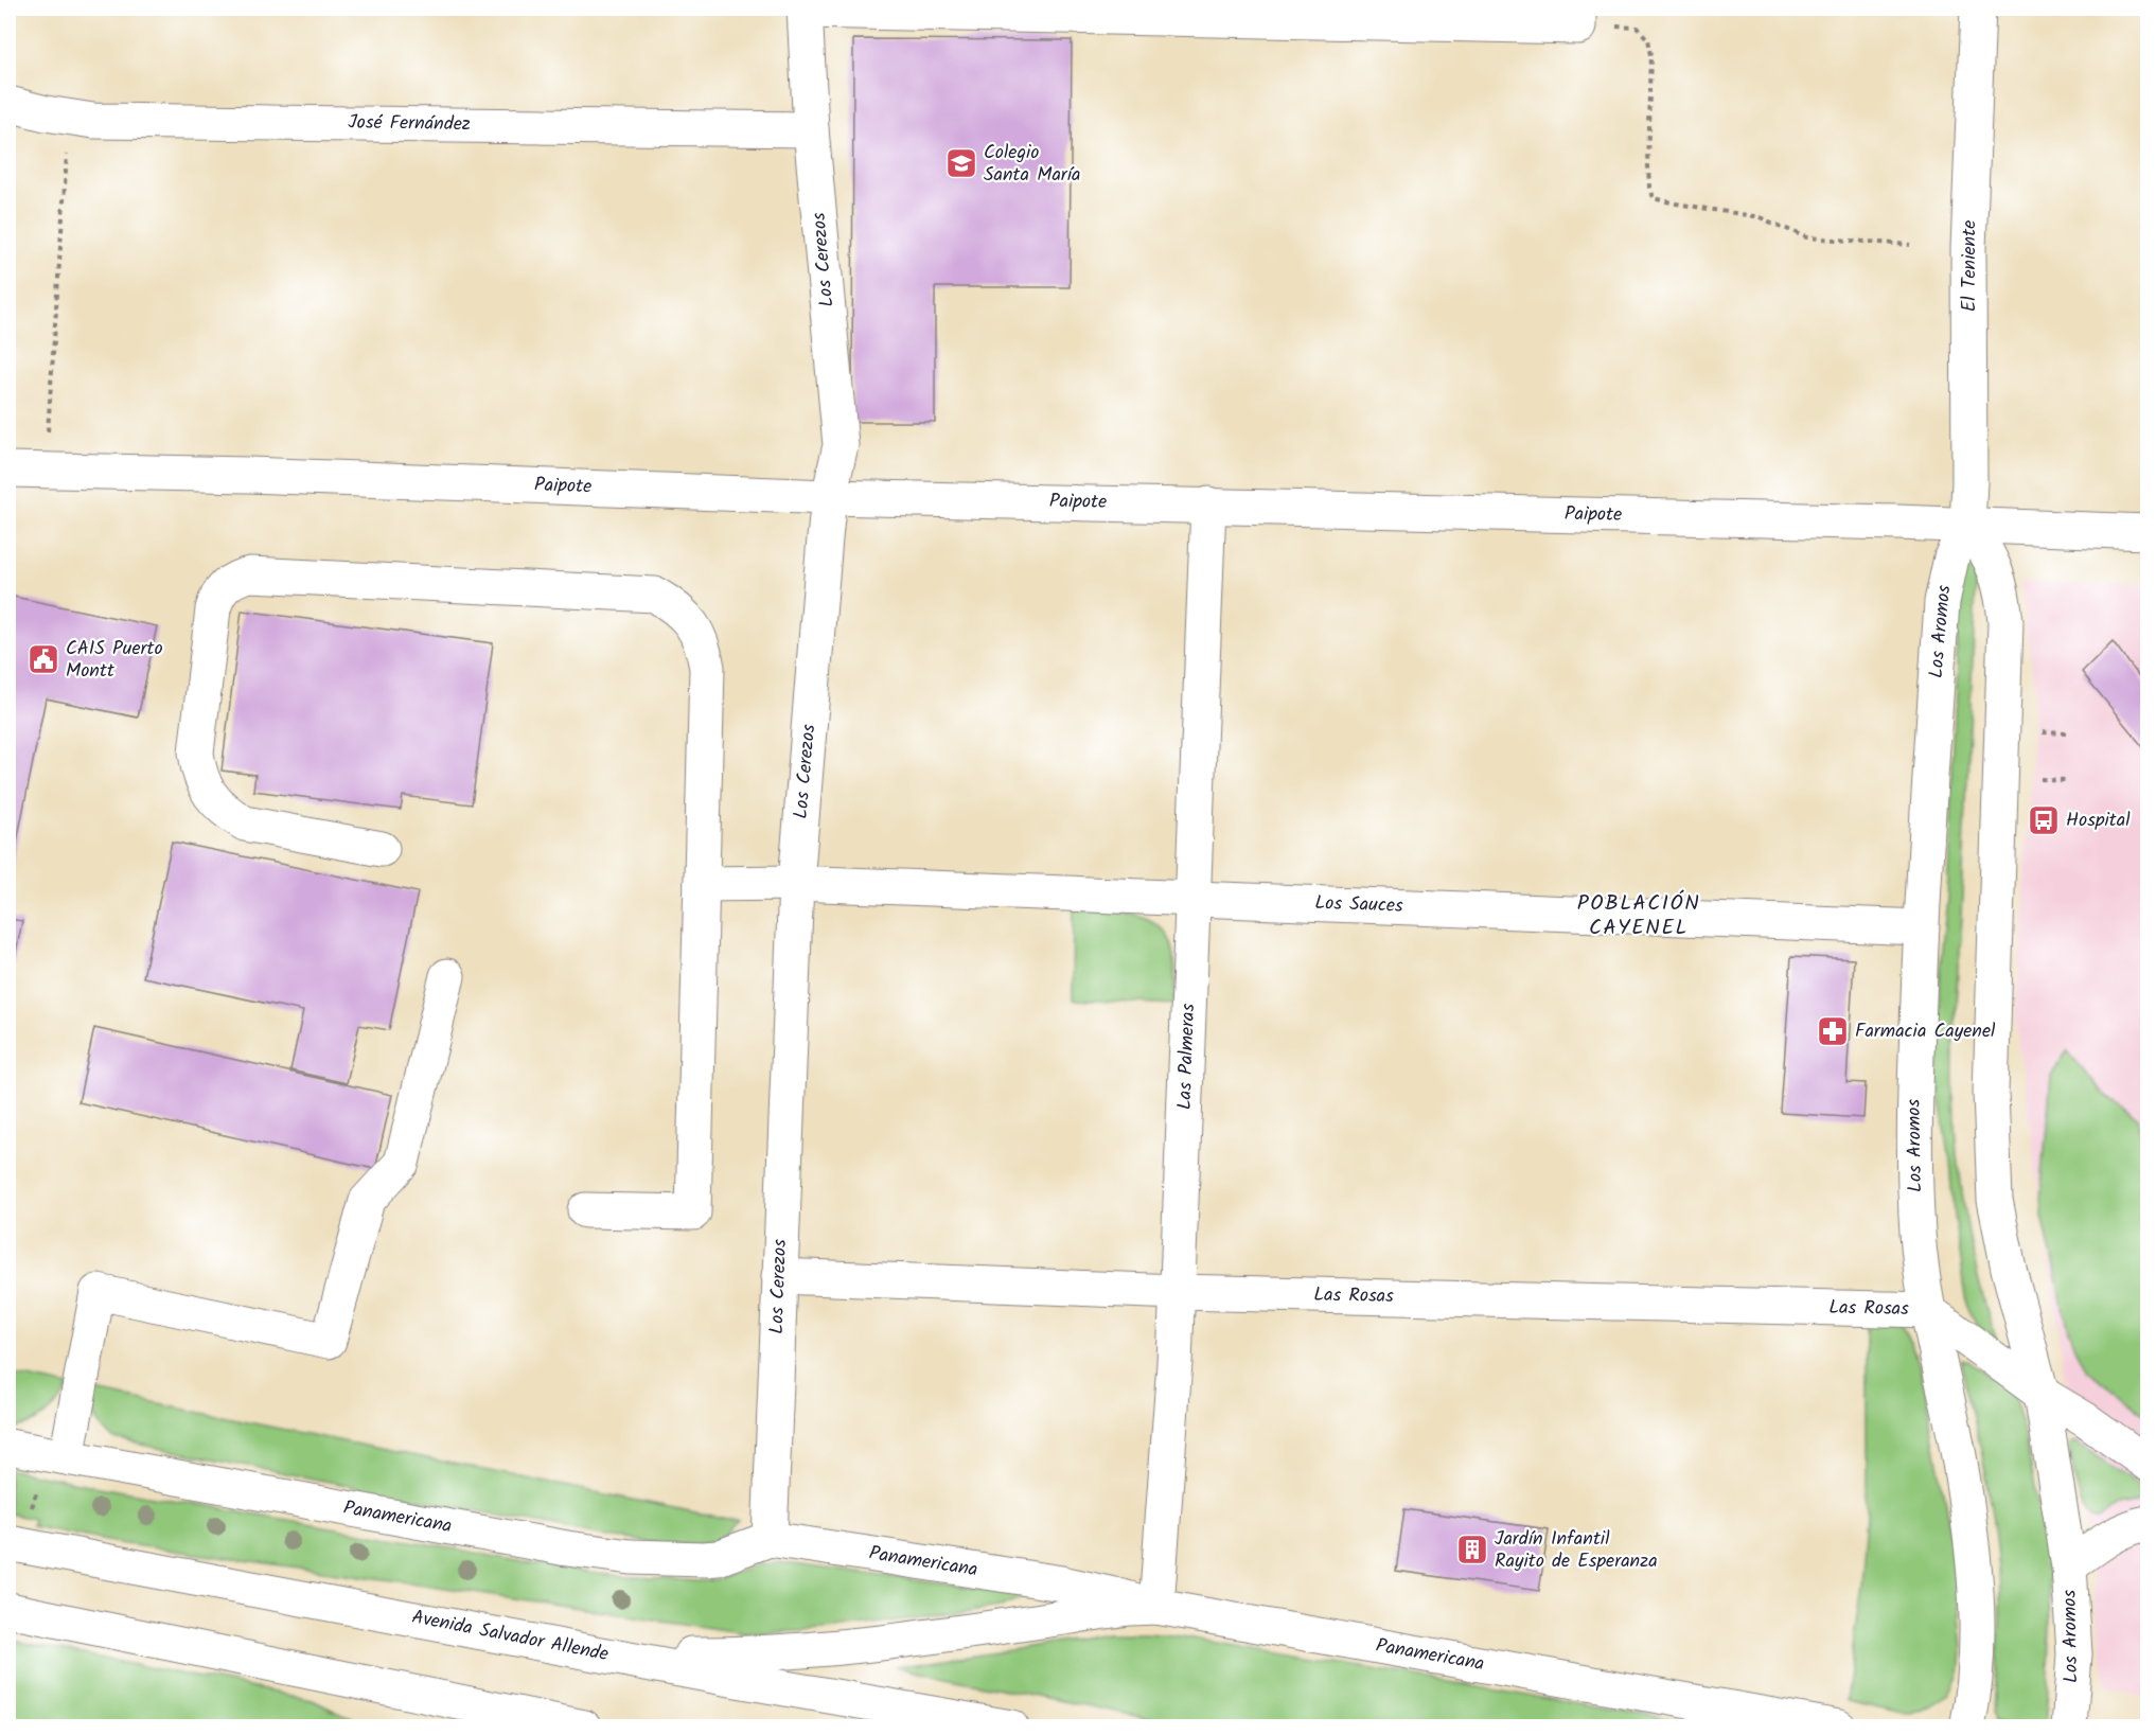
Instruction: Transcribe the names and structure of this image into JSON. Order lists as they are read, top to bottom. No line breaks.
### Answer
{"streets":{"main road":["José Fernández","Los Cerezos","El Teniente","Paipote","Los Aromos","Los Sauces","Las Palmeras","Las Rosas","Panamericana","Avenida Salvador Allende"]},"crossings":[["José Fernández","Los Cerezos"],["Los Cerezos","Paipote"],["Los Cerezos","Los Sauces"],["Los Cerezos","Las Rosas"],["Los Cerezos","Panamericana"],["El Teniente","Paipote"],["El Teniente","Los Aromos"],["Paipote","Los Aromos"],["Paipote","Las Palmeras"],["Los Aromos","Los Sauces"],["Los Aromos","Las Rosas"],["Los Sauces","Las Palmeras"],["Las Palmeras","Las Rosas"],["Las Palmeras","Panamericana"]],"districts":["POBLACIÓN CAYENEL"],"places":{"school or university":["Colegio Santa María"],"public building":["CAIS Puerto Montt"],"bus stop":["Hospital"],"pharmacy":["Farmacia Cayenel"],"building":["Jardín Infantil Rayito de Esperanza"]}}
